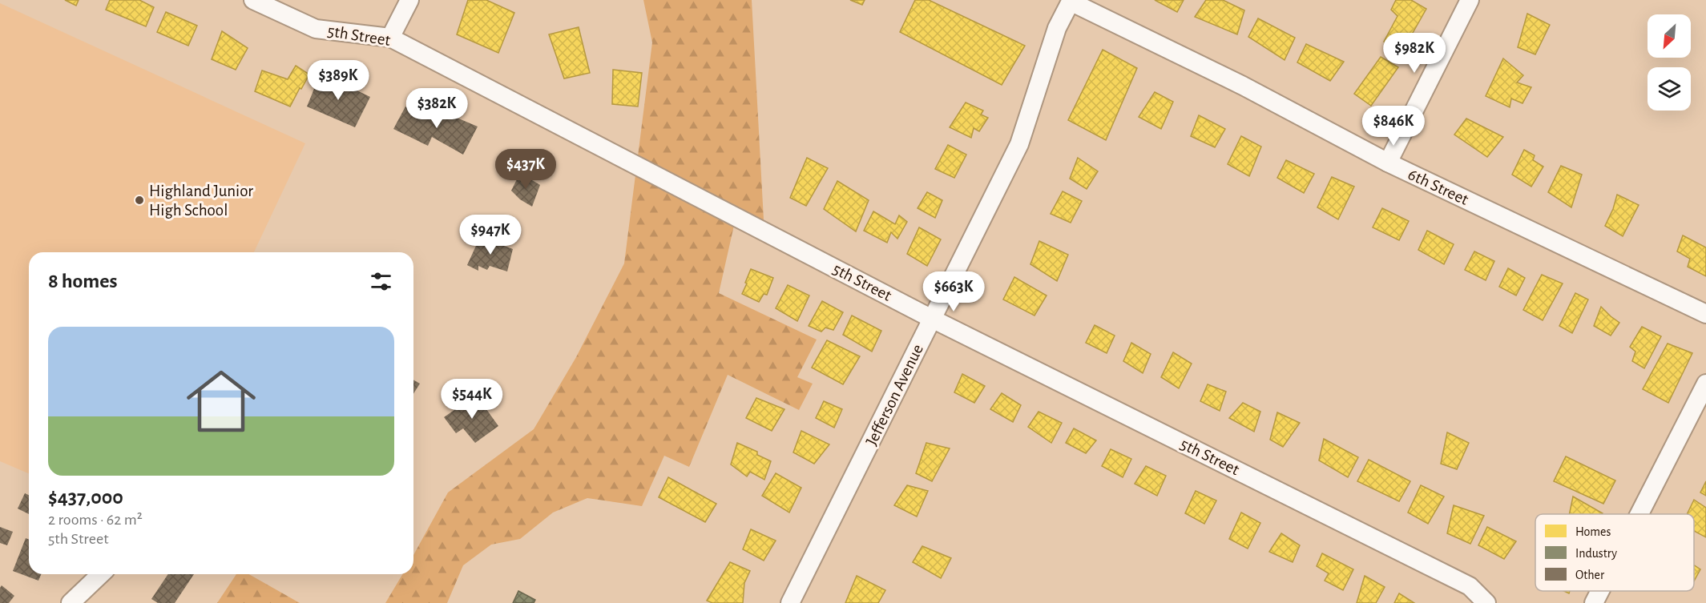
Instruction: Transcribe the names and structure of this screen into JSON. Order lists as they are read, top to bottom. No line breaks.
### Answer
{"streets":{"street":["5th Street","6th Street","Jefferson Avenue"]},"crossings":[["5th Street","Jefferson Avenue"],["6th Street","Jefferson Avenue"]],"places":["Highland Junior High School"],"legend":["Homes","Industry","Other"],"north":"bottom left","page":{"price":["$982K","$389K","$382K","$846K","$437K","$947K","$663K","$544K"],"heading":"8 homes","list":[{"name":"$437,000","note":"2 rooms · 62 m² · 5th Street"}]}}
